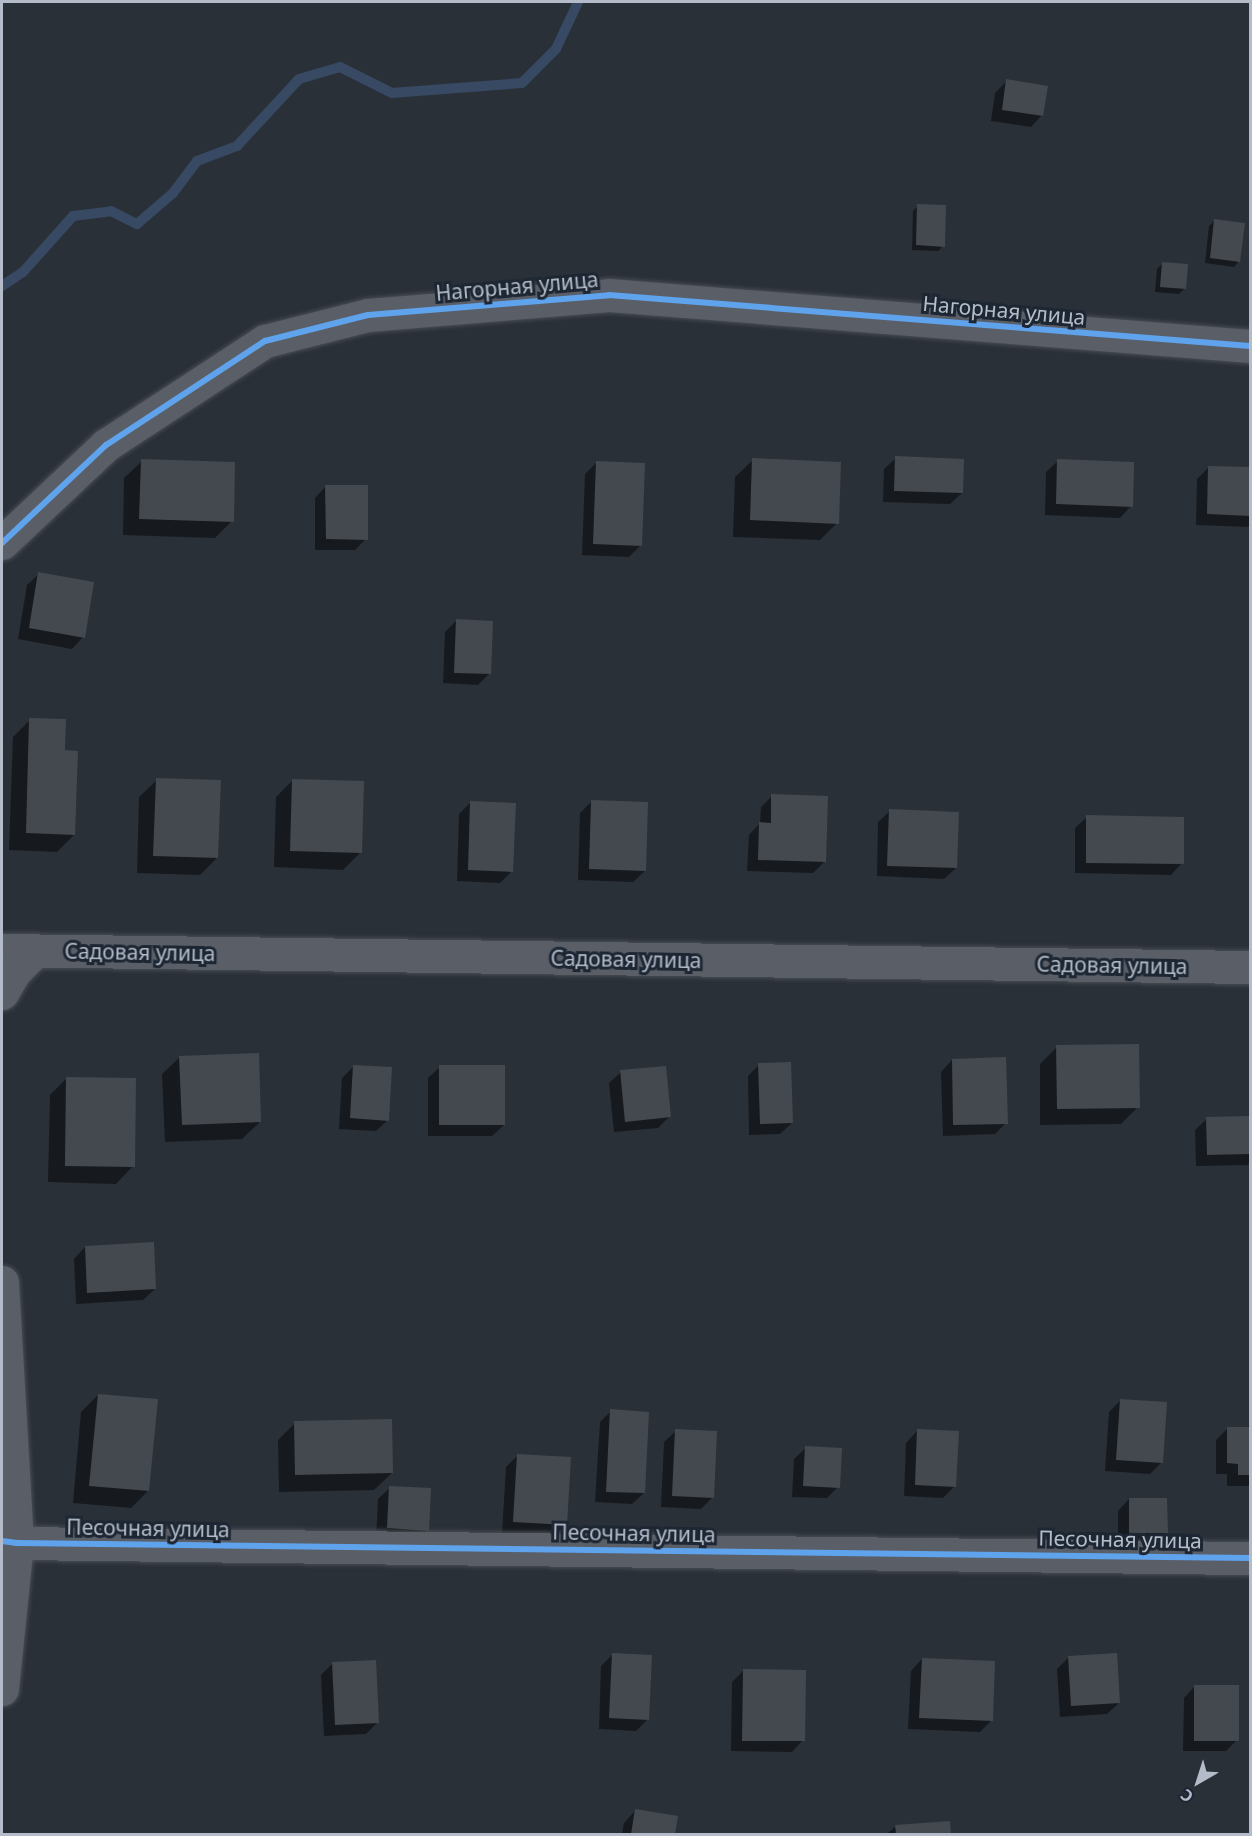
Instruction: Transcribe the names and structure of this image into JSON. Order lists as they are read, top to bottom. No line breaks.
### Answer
{"streets":{"street":["Нагорная улица","Садовая улица","Песочная улица"]},"north":"bottom left"}
